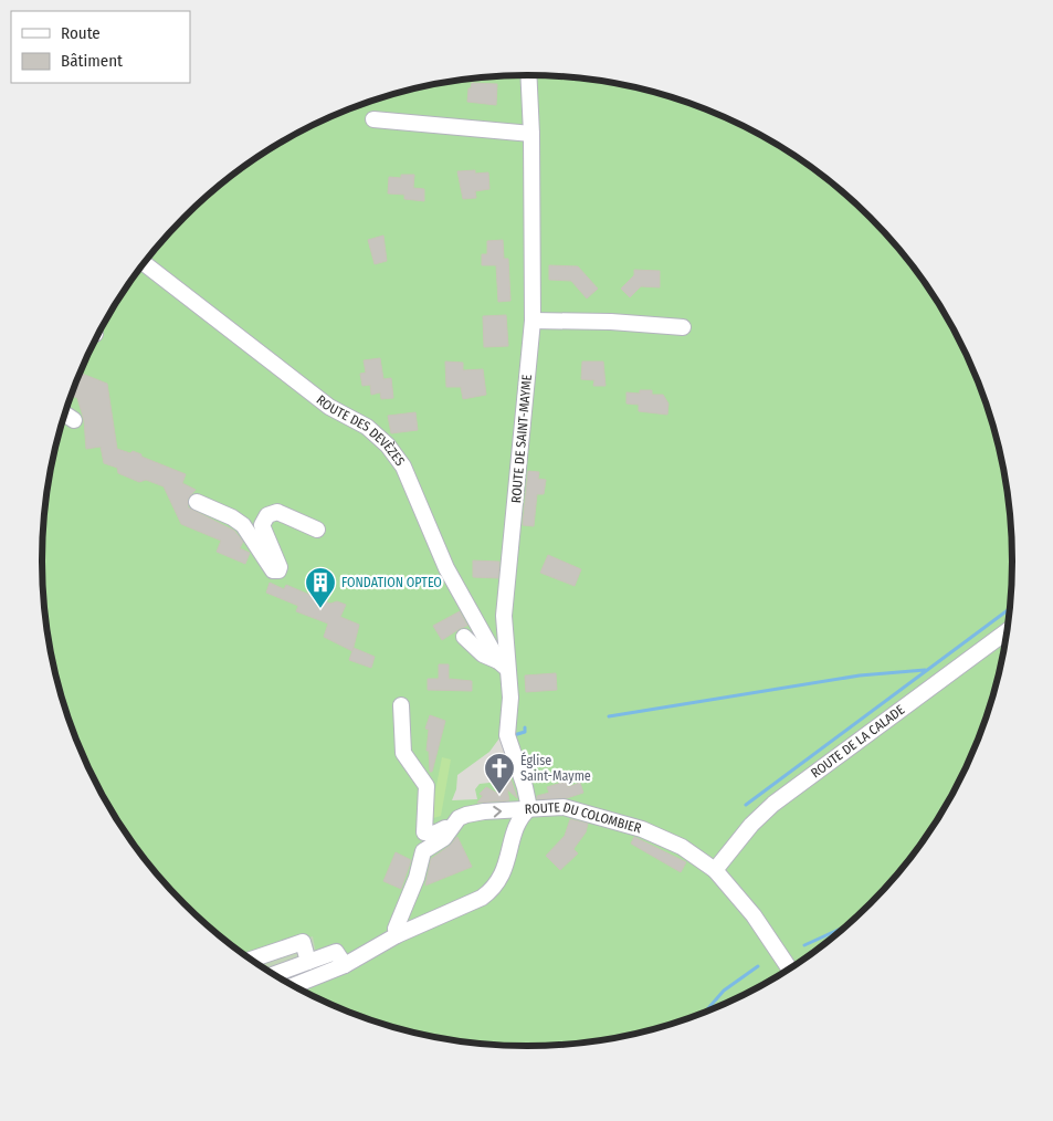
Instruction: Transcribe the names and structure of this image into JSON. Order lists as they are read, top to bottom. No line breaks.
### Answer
{"streets":{"street":["ROUTE DES DEVÈZES","ROUTE DE SAINT-MAYME","ROUTE DE LA CALADE","ROUTE DU COLOMBIER"]},"crossings":[["ROUTE DES DEVÈZES","ROUTE DE SAINT-MAYME"],["ROUTE DE SAINT-MAYME","ROUTE DU COLOMBIER"],["ROUTE DE LA CALADE","ROUTE DU COLOMBIER"]],"places":{"building":["FONDATION OPTEO"],"church":["Église Saint-Mayme"]},"legend":["Route","Bâtiment"]}
